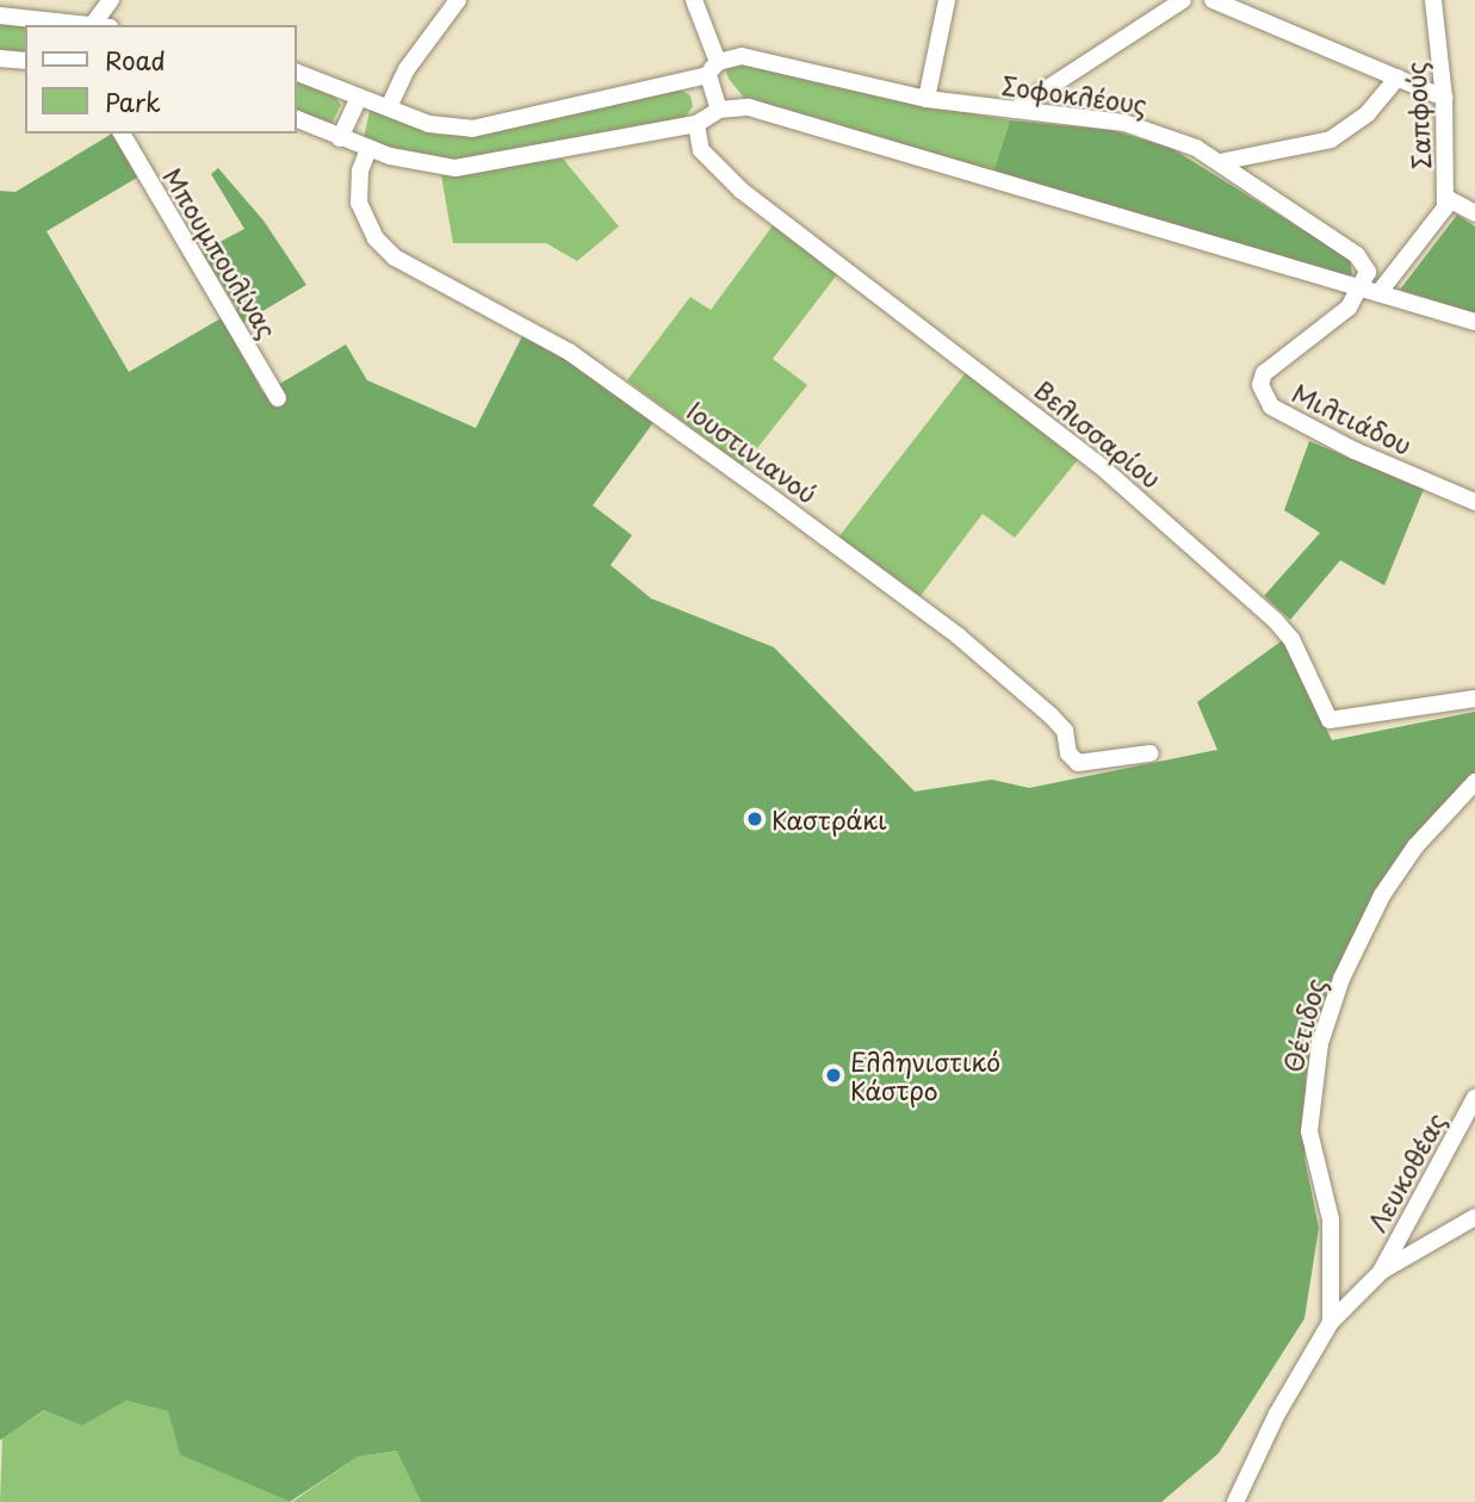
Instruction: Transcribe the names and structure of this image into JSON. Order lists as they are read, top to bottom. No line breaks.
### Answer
{"streets":{"street":["Σοφοκλέους","Σαπφούς","Μπουμπουλίνας","Μιλτιάδου","Βελισσαρίου","Ιουστινιανού","Θέτιδος","Λευκοθέας"]},"crossings":[["Σοφοκλέους","Μιλτιάδου"],["Σαπφούς","Μιλτιάδου"]],"places":["Καστράκι","Ελληνιστικό Κάστρο"],"legend":["Road","Park"]}
